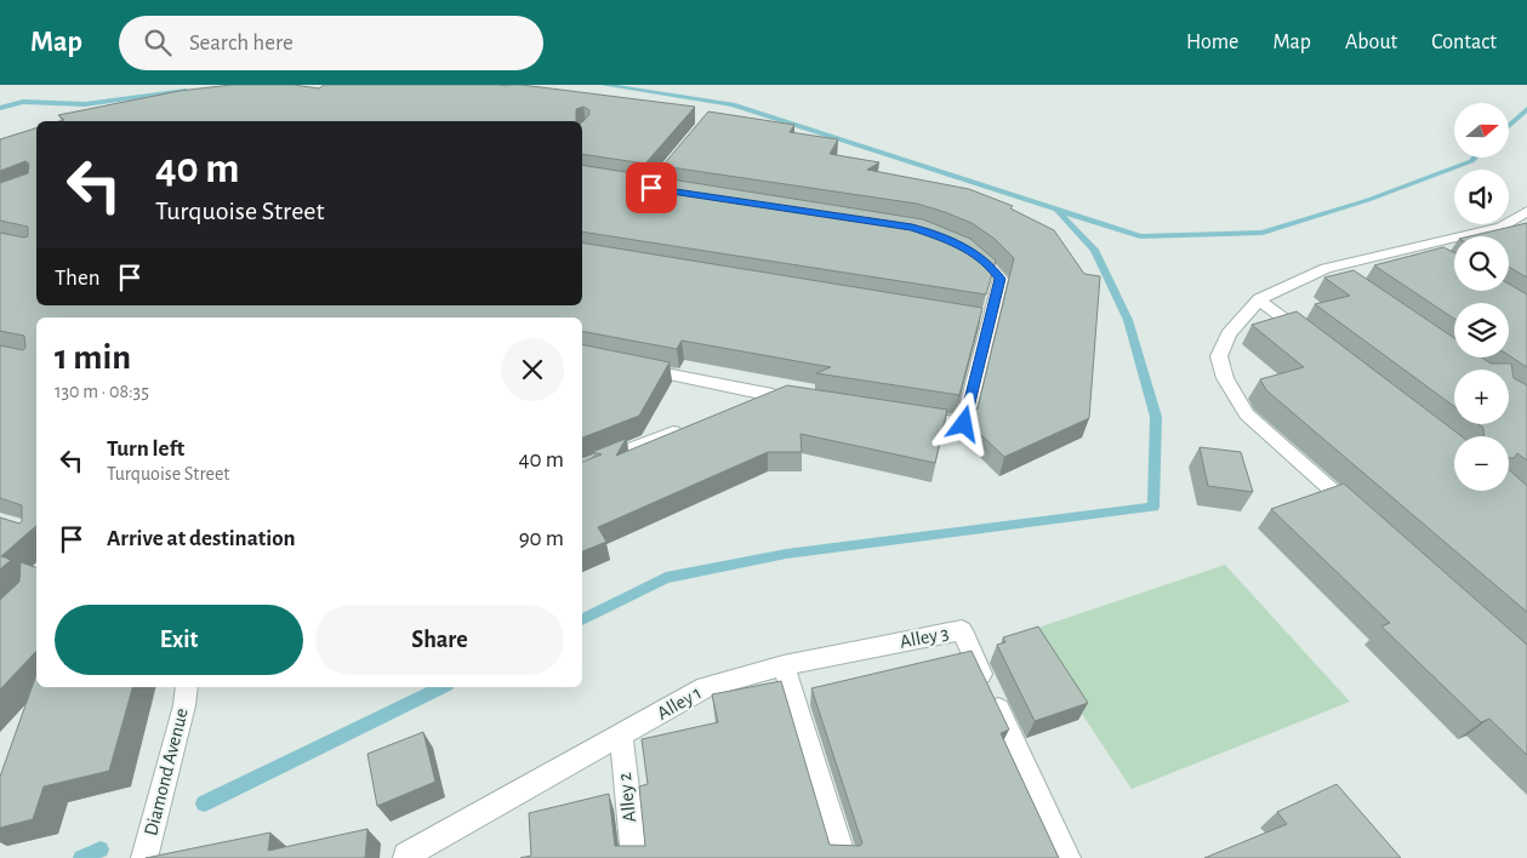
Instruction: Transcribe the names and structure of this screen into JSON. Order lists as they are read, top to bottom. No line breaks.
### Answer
{"streets":{"street":["Alley 3","Alley 1","Diamond Avenue","Alley 2"]},"crossings":[["Alley 3","Alley 1"],["Alley 1","Alley 2"]],"north":"right","page":{"header":"Map","search":"Search here","nav":["Home","Map","About","Contact"],"map_buttons":["+","−"],"turn":["40 m","Turquoise Street"],"then":"Then","heading":["1 min","130 m · 08:35"],"list":[{"name":"Turn left","note":"Turquoise Street","value":"40 m"},{"name":"Arrive at destination","value":"90 m"}],"buttons":["Exit","Share"]}}
